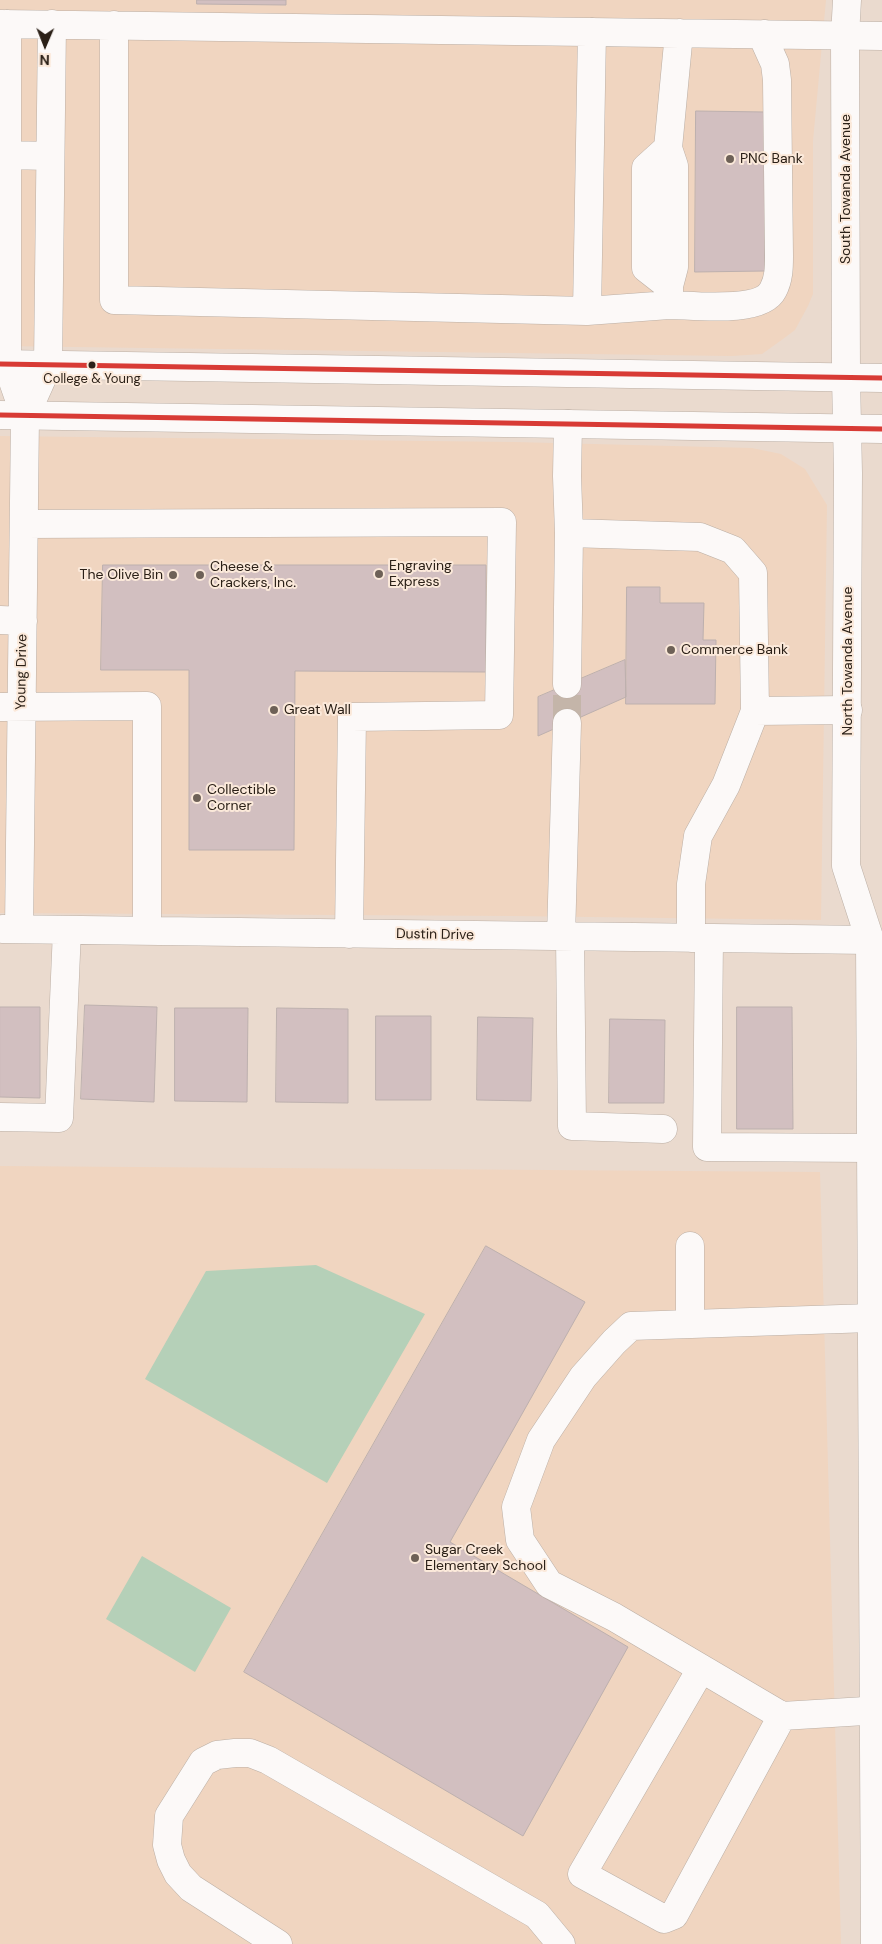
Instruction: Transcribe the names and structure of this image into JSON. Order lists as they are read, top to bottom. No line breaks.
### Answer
{"streets":{"main road":["South Towanda Avenue","North Towanda Avenue","Young Drive","Dustin Drive"]},"crossings":[["South Towanda Avenue","North Towanda Avenue"],["North Towanda Avenue","Dustin Drive"],["Young Drive","Dustin Drive"]],"places":["PNC Bank","College & Young","Engraving Express","The Olive Bin","Cheese & Crackers, Inc.","Commerce Bank","Great Wall","Collectible Corner","Sugar Creek Elementary School"],"north":"bottom"}
